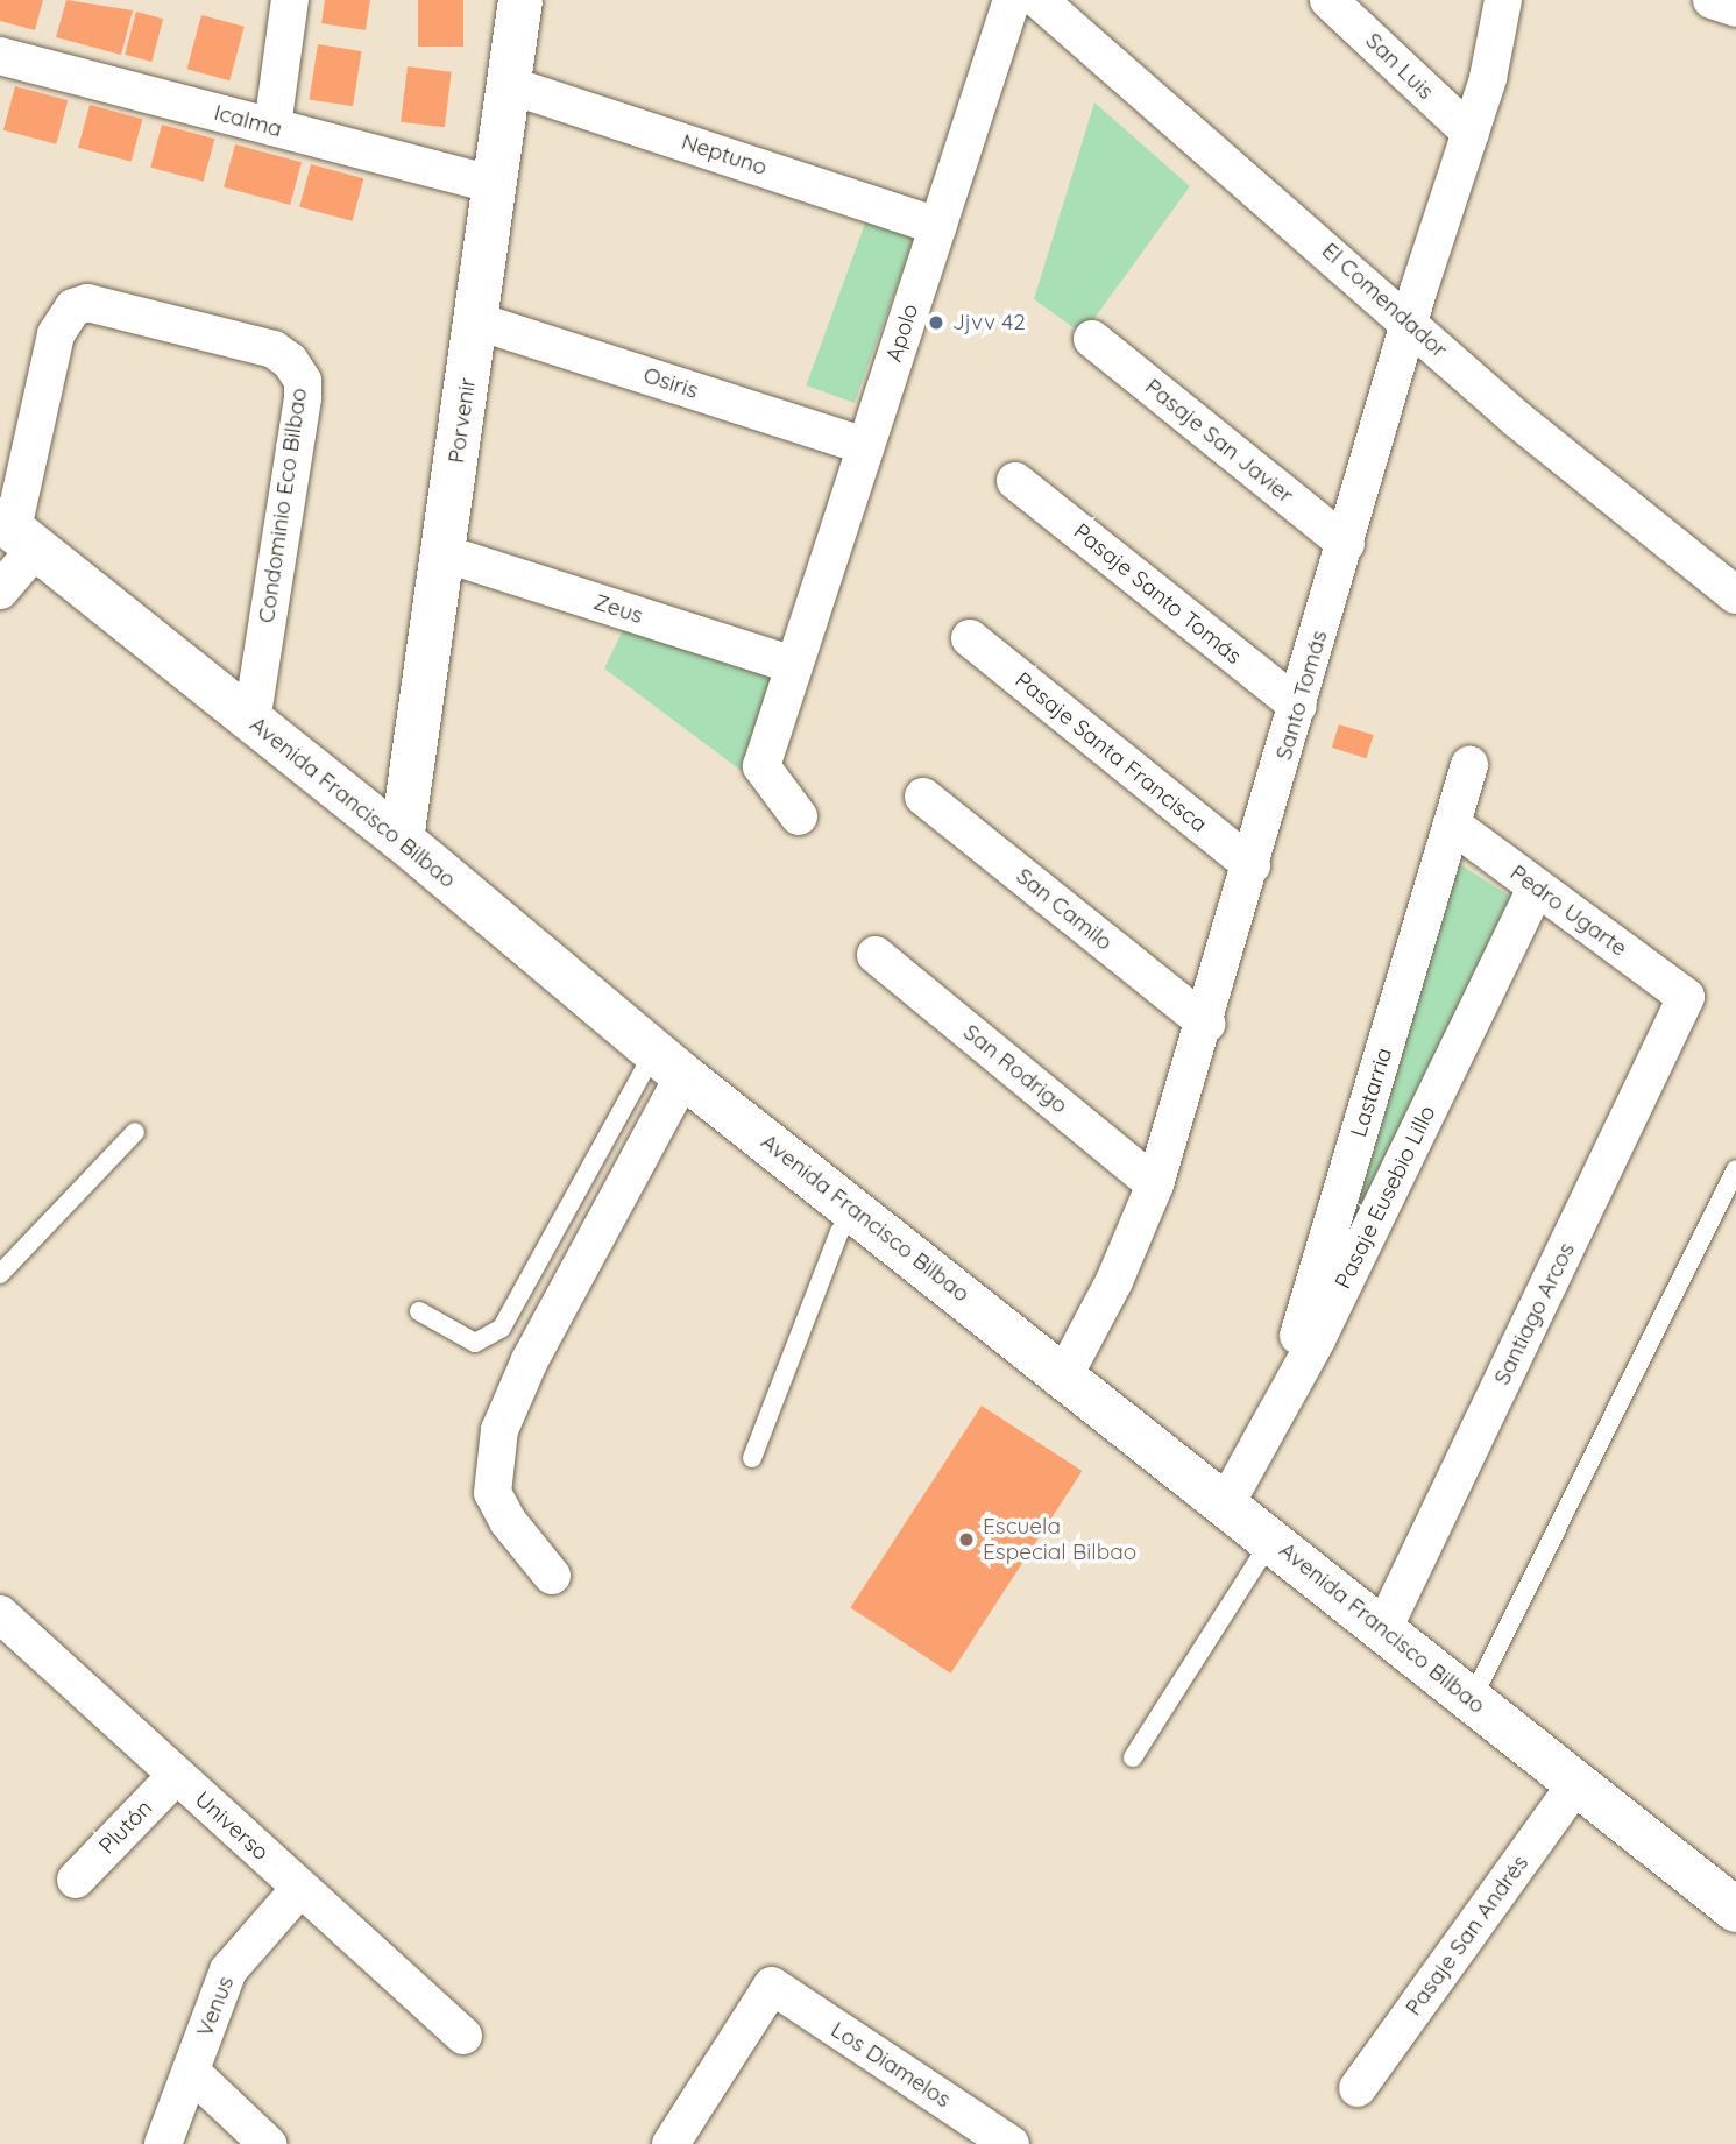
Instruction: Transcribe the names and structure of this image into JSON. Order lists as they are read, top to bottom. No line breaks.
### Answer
{"streets":{"main road":["Porvenir","Avenida Francisco Bilbao"],"street":["San Luis","Icalma","Neptuno","El Comendador","Apolo","Osiris","Pasaje San Javier","Condominio Eco Bilbao","Pasaje Santo Tomás","Zeus","Santo Tomás","Pasaje Santa Francisca","San Camilo","Pedro Ugarte","San Rodrigo","Lastarria","Pasaje Eusebio Lillo","Santiago Arcos","Universo","Plutón","Pasaje San Andrés","Venus","Los Diamelos"]},"crossings":[["San Luis","Santo Tomás"],["Icalma","Porvenir"],["Neptuno","Apolo"],["Neptuno","Porvenir"],["El Comendador","Santo Tomás"],["Apolo","Osiris"],["Apolo","Zeus"],["Osiris","Porvenir"],["Porvenir","Zeus"],["Porvenir","Avenida Francisco Bilbao"],["Pasaje San Javier","Santo Tomás"],["Condominio Eco Bilbao","Avenida Francisco Bilbao"],["Pasaje Santo Tomás","Santo Tomás"],["Santo Tomás","Pasaje Santa Francisca"],["Santo Tomás","Avenida Francisco Bilbao"],["Santo Tomás","San Camilo"],["Santo Tomás","San Rodrigo"],["Avenida Francisco Bilbao","Pasaje Eusebio Lillo"],["Avenida Francisco Bilbao","Santiago Arcos"],["Avenida Francisco Bilbao","Pasaje San Andrés"],["Pedro Ugarte","Lastarria"],["Pedro Ugarte","Pasaje Eusebio Lillo"],["Pedro Ugarte","Santiago Arcos"],["Lastarria","Pasaje Eusebio Lillo"],["Universo","Plutón"],["Universo","Venus"]],"places":["Jjvv 42","Escuela Especial Bilbao"]}
